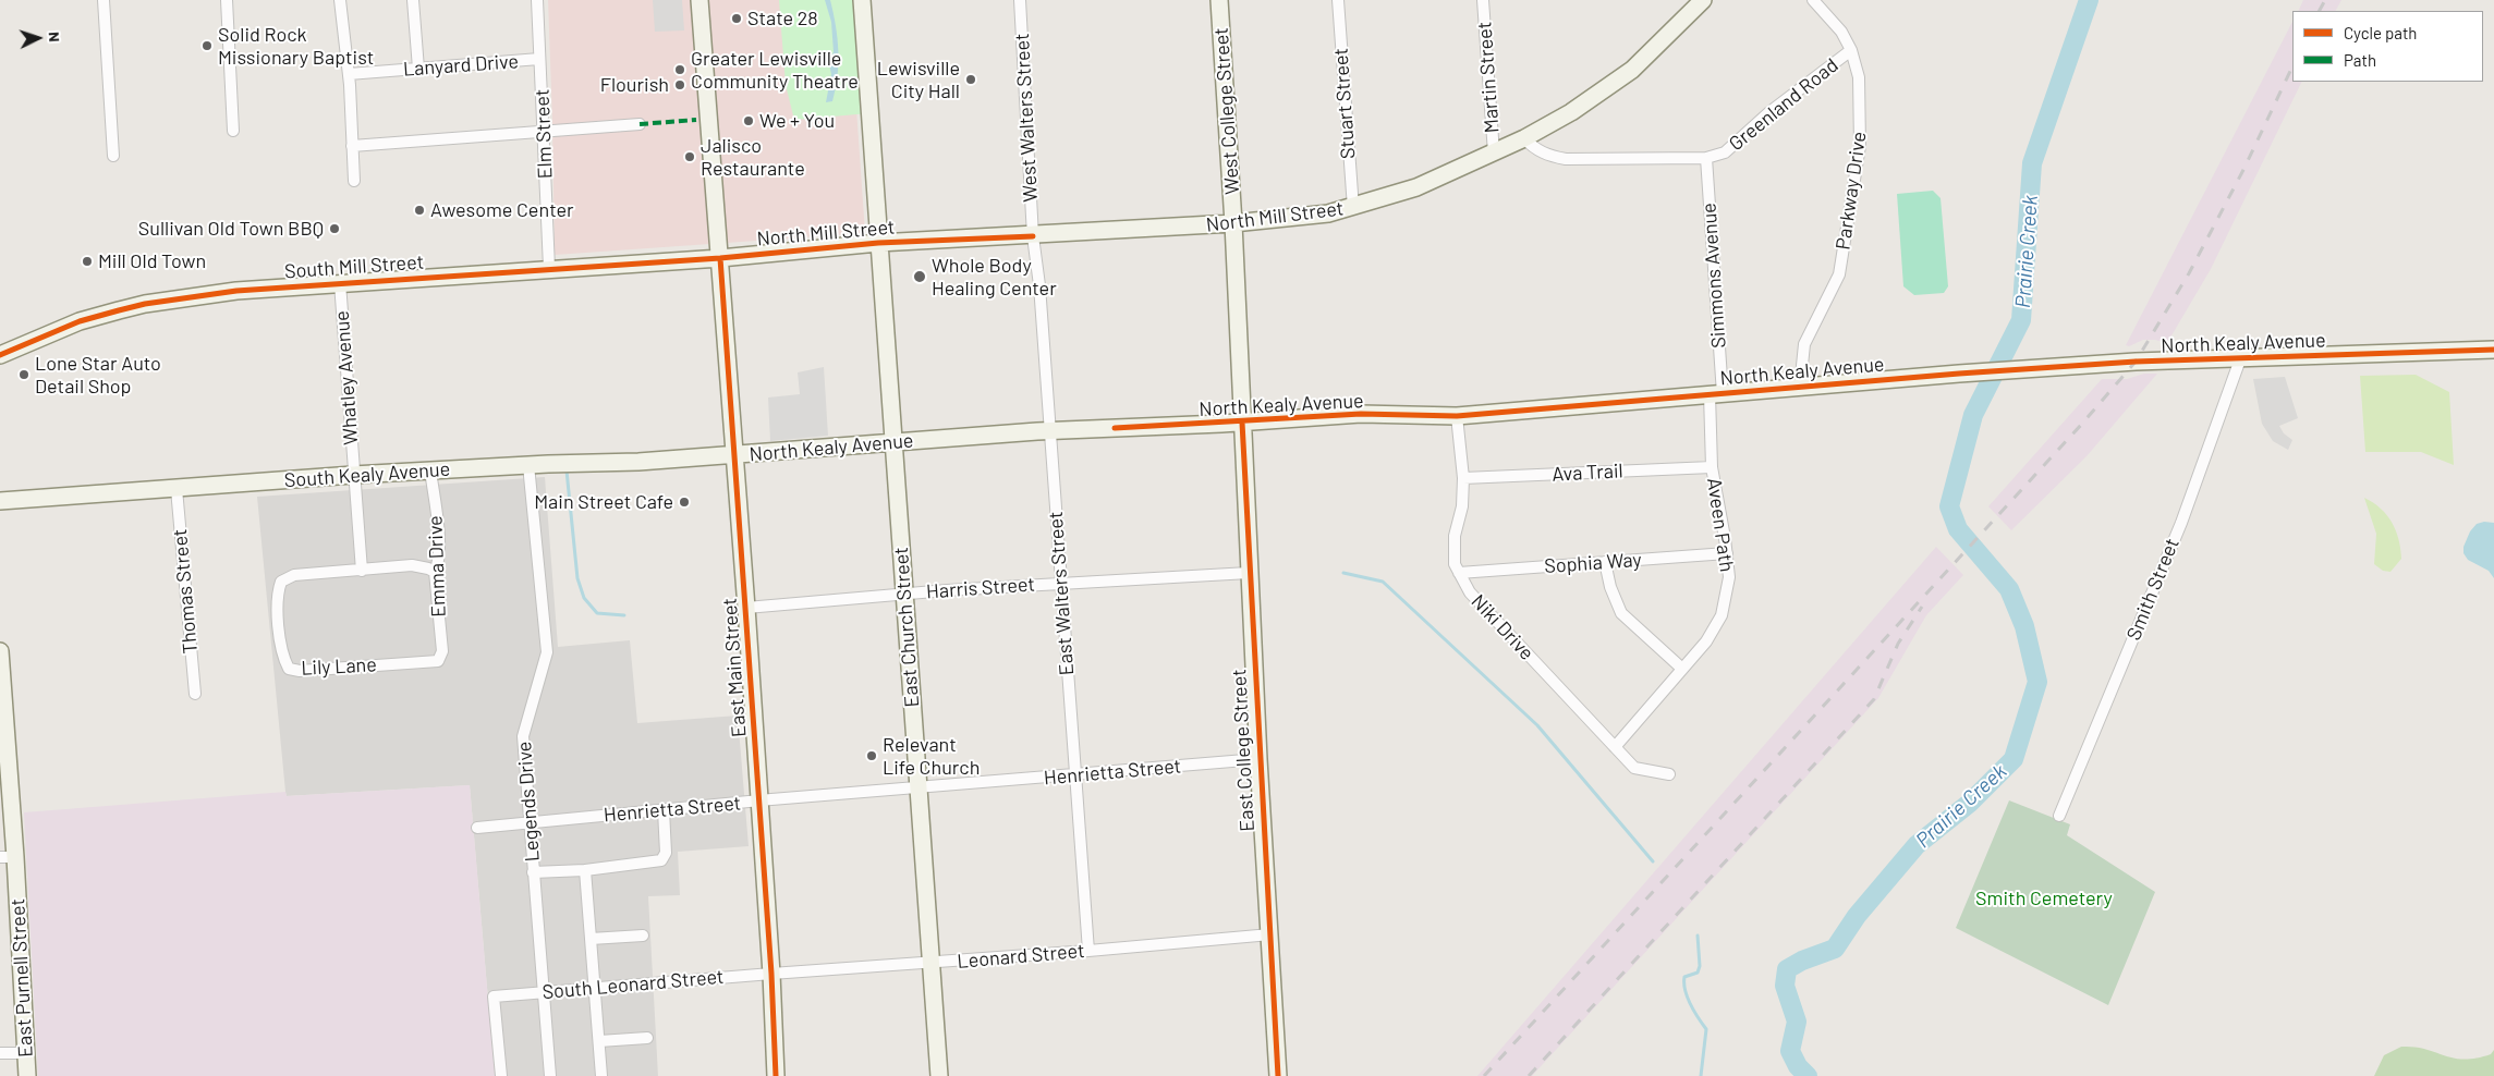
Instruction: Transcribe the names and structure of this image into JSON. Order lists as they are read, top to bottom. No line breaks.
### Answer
{"streets":{"street":["Lanyard Drive","Martin Street","Stuart Street","Greenland Road","West College Street","West Walters Street","Elm Street","Parkway Drive","North Mill Street","South Mill Street","Simmons Avenue","North Kealy Avenue","Whatley Avenue","Ava Trail","South Kealy Avenue","Aveen Path","Sophia Way","Emma Drive","Harris Street","Smith Street","Thomas Street","East Walters Street","East Church Street","Niki Drive","Lily Lane","East Main Street","East College Street","Henrietta Street","Legends Drive","Leonard Street","East Purnell Street","South Leonard Street"]},"crossings":[["Lanyard Drive","Elm Street"],["Martin Street","North Mill Street"],["Stuart Street","North Mill Street"],["Greenland Road","Parkway Drive"],["Greenland Road","North Mill Street"],["Greenland Road","Simmons Avenue"],["West College Street","North Mill Street"],["West College Street","East College Street"],["West Walters Street","North Mill Street"],["West Walters Street","East Walters Street"],["Elm Street","South Mill Street"],["Parkway Drive","North Kealy Avenue"],["North Mill Street","South Mill Street"],["North Mill Street","East Walters Street"],["North Mill Street","East Church Street"],["North Mill Street","East Main Street"],["North Mill Street","East College Street"],["South Mill Street","Whatley Avenue"],["South Mill Street","East Main Street"],["Simmons Avenue","North Kealy Avenue"],["Simmons Avenue","Aveen Path"],["North Kealy Avenue","South Kealy Avenue"],["North Kealy Avenue","Aveen Path"],["North Kealy Avenue","Smith Street"],["North Kealy Avenue","East Walters Street"],["North Kealy Avenue","East Church Street"],["North Kealy Avenue","Niki Drive"],["North Kealy Avenue","East Main Street"],["North Kealy Avenue","East College Street"],["Whatley Avenue","South Kealy Avenue"],["Whatley Avenue","Lily Lane"],["Ava Trail","Aveen Path"],["Ava Trail","Niki Drive"],["South Kealy Avenue","Emma Drive"],["South Kealy Avenue","Thomas Street"],["South Kealy Avenue","East Main Street"],["South Kealy Avenue","Legends Drive"],["Aveen Path","Sophia Way"],["Aveen Path","Niki Drive"],["Sophia Way","Niki Drive"],["Emma Drive","Lily Lane"],["Harris Street","East Walters Street"],["Harris Street","East Church Street"],["Harris Street","East Main Street"],["Harris Street","East College Street"],["East Walters Street","Henrietta Street"],["East Walters Street","Leonard Street"],["East Church Street","Henrietta Street"],["East Church Street","Leonard Street"],["East Main Street","Henrietta Street"],["East Main Street","Leonard Street"],["East Main Street","South Leonard Street"],["East College Street","Henrietta Street"],["East College Street","Leonard Street"],["Henrietta Street","Legends Drive"],["Legends Drive","South Leonard Street"],["Leonard Street","South Leonard Street"]],"water":["Prairie Creek"],"parks":["Smith Cemetery"],"places":["State 28","Solid Rock Missionary Baptist","Greater Lewisville Community Theatre","Lewisville City Hall","Flourish","We + You","Jalisco Restaurante","Awesome Center","Sullivan Old Town BBQ","Mill Old Town","Whole Body Healing Center","Lone Star Auto Detail Shop","Main Street Cafe","Relevant Life Church"],"legend":["Cycle path","Path"],"north":"right"}
